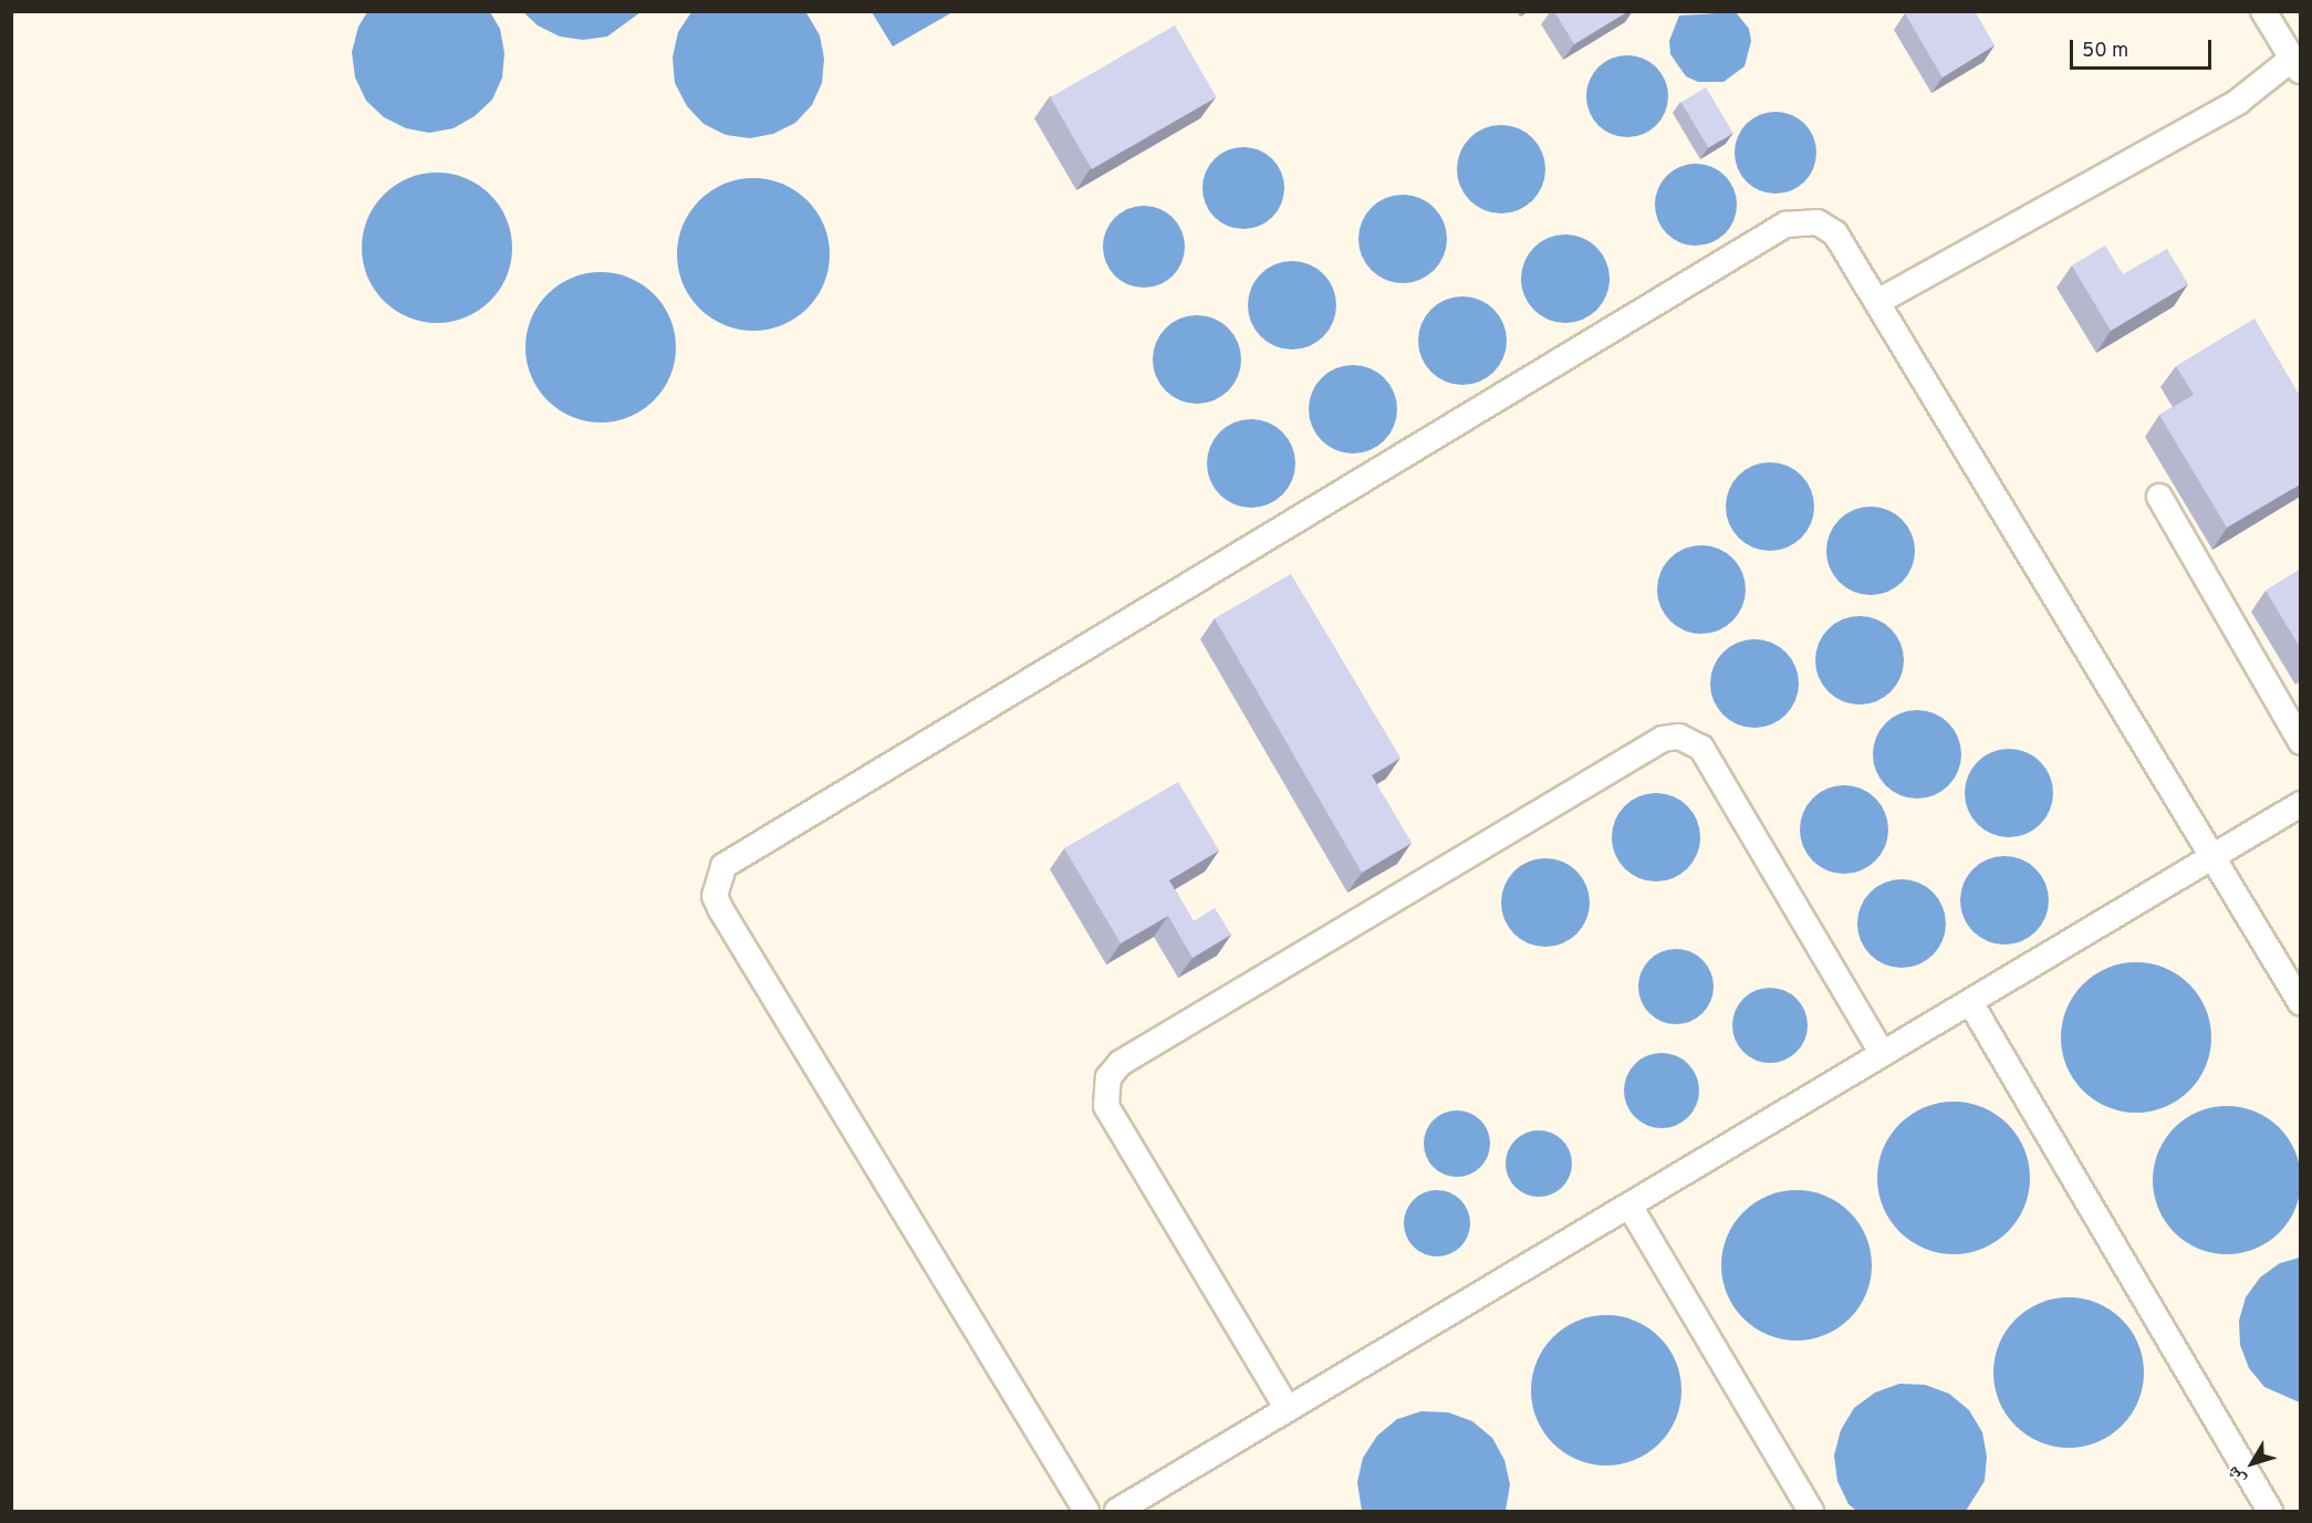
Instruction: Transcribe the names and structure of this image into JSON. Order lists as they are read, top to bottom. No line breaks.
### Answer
{"scale_bar":"50 m","north":"bottom left"}
